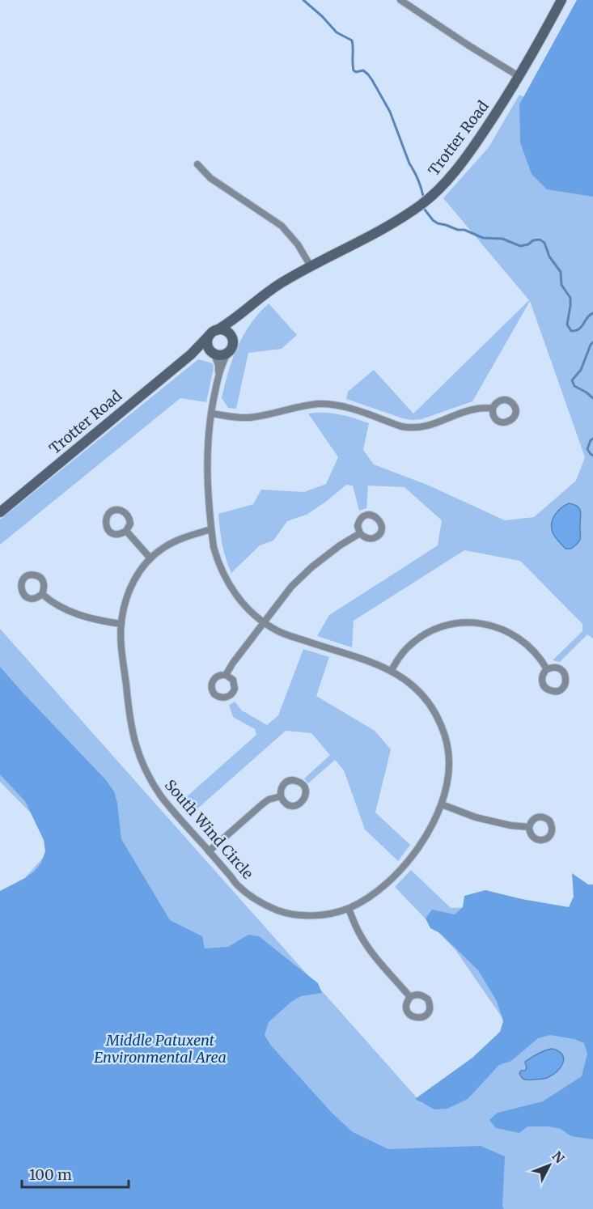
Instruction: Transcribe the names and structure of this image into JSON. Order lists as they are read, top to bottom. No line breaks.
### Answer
{"streets":{"street":["Trotter Road","South Wind Circle"]},"crossings":[["Trotter Road","South Wind Circle"]],"parks":["Middle Patuxent Environmental Area"],"scale_bar":"100 m","north":"top right"}
